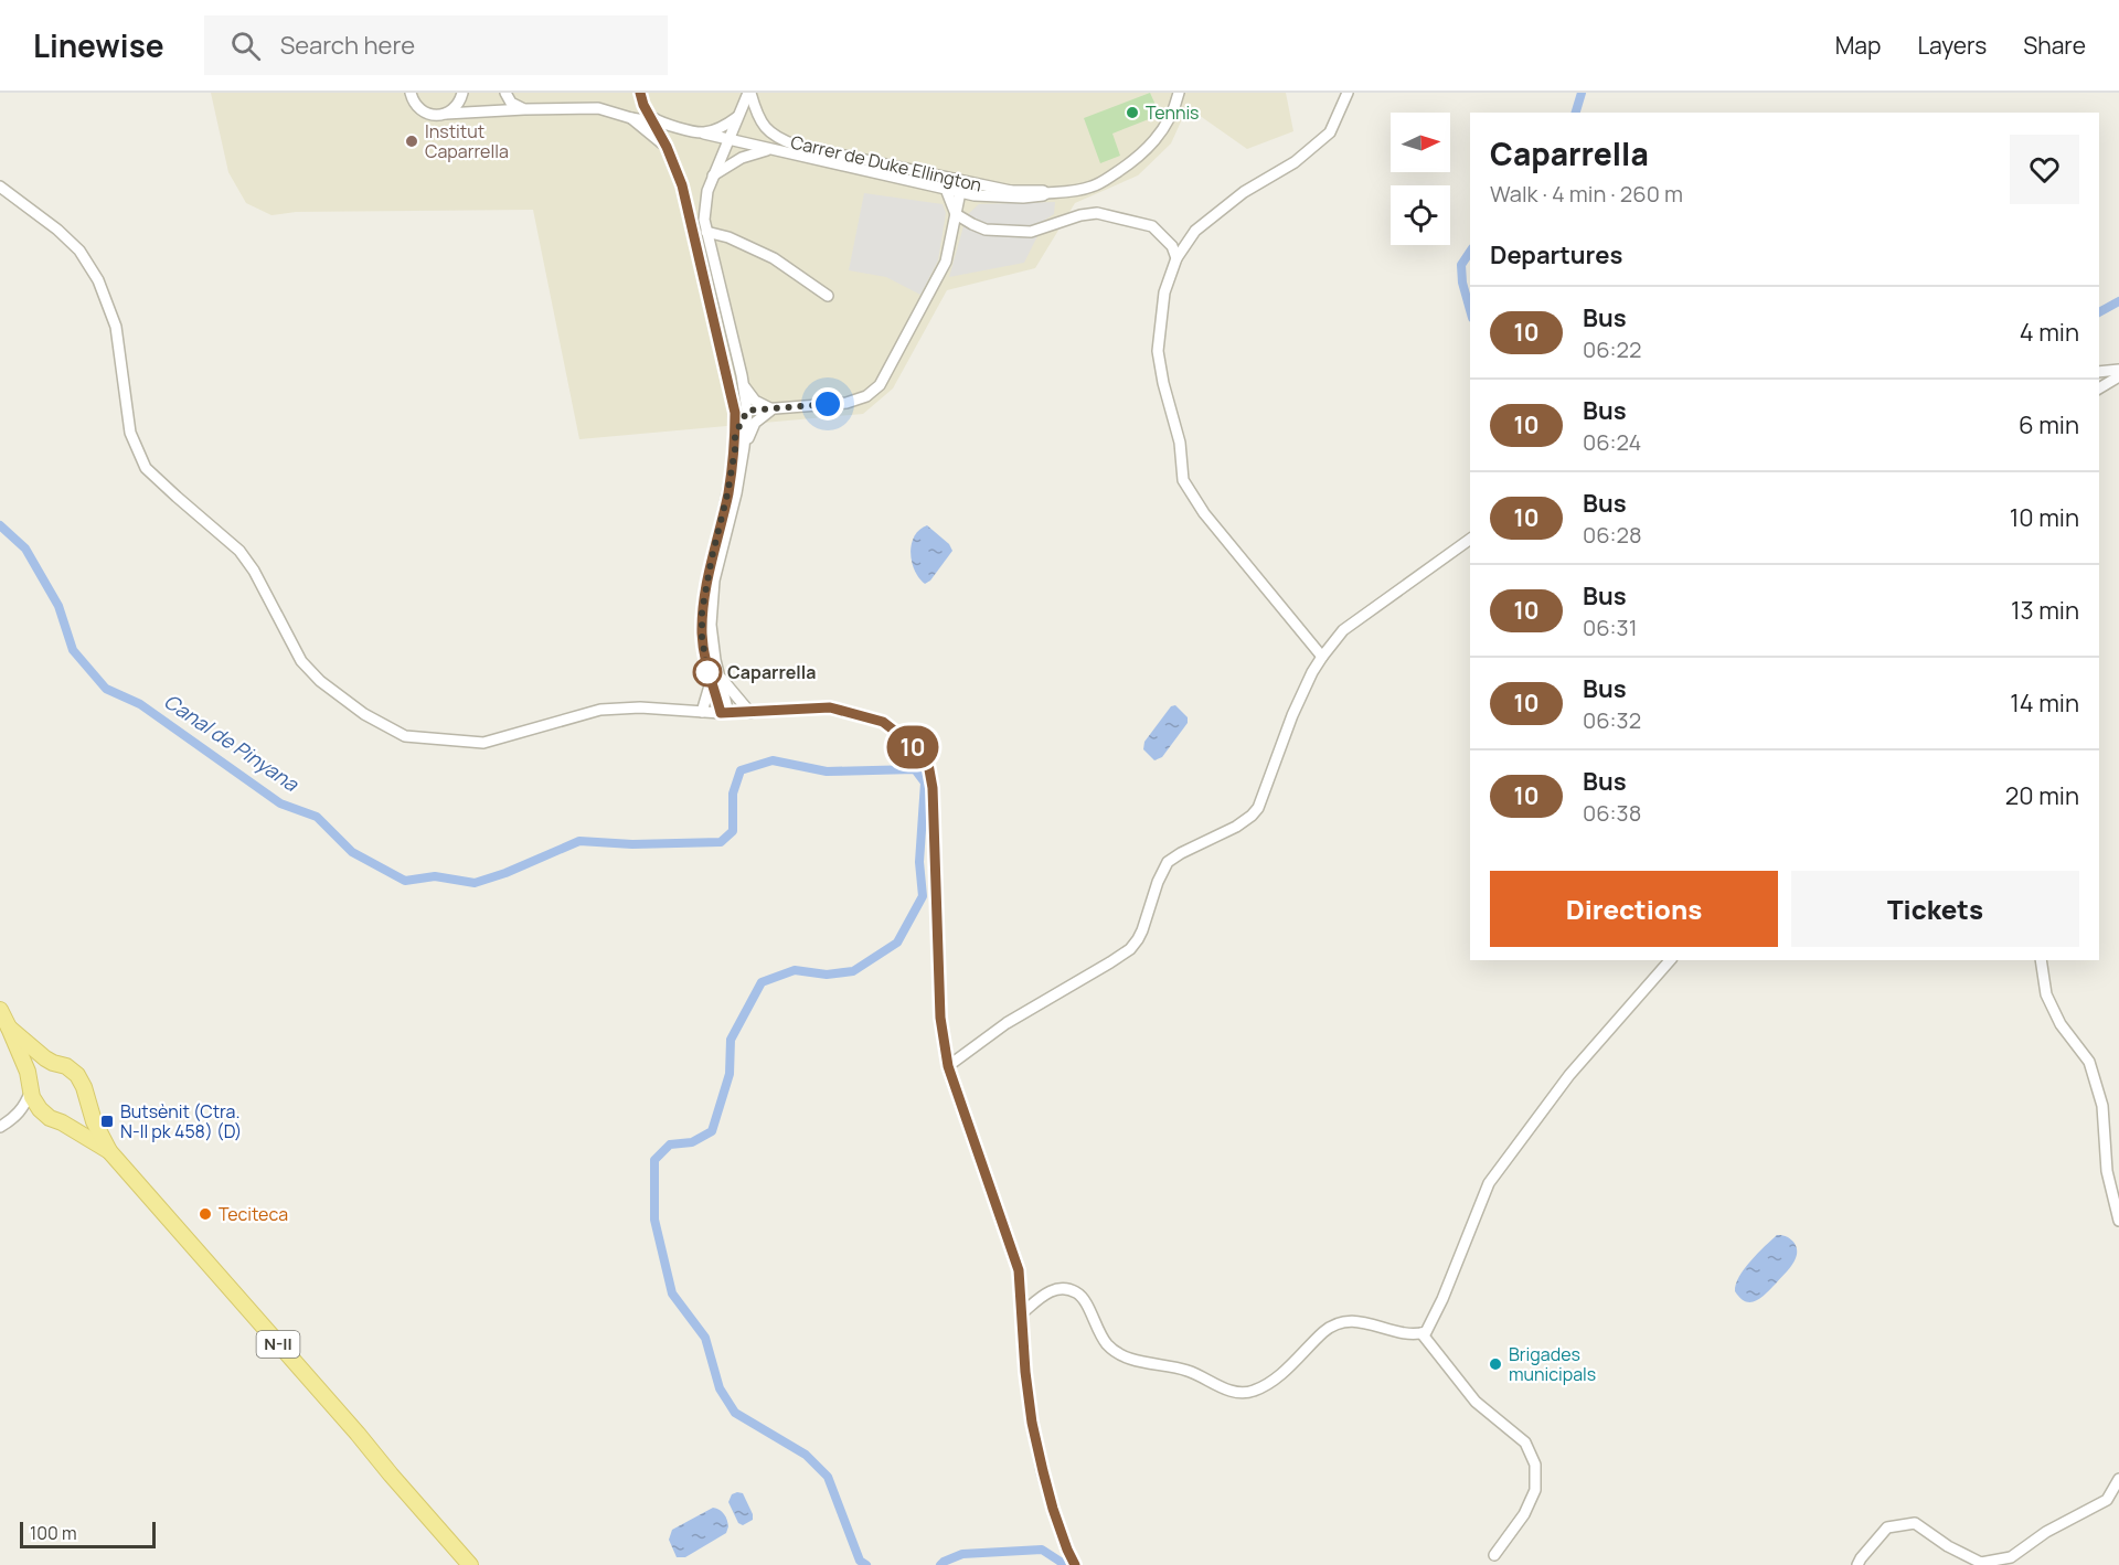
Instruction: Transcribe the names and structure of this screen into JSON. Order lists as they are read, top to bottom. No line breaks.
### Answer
{"streets":{"main road":["N-II"],"street":["Carrer de Duke Ellington"]},"water":["Canal de Pinyana"],"places":{"other":["Tennis","Institut Caparrella","Caparrella","Teciteca","Brigades municipals"],"transit":["Butsènit (Ctra. N-II pk 458) (D)"]},"lines":["bus line 10"],"scale_bar":"100 m","north":"right","page":{"header":"Linewise","search":"Search here","nav":["Map","Layers","Share"],"on_map":"10","heading":[["Caparrella","Walk · 4 min · 260 m"],"Departures"],"list":[{"mark":"10","name":"Bus","note":"06:22","value":"4 min"},{"mark":"10","name":"Bus","note":"06:24","value":"6 min"},{"mark":"10","name":"Bus","note":"06:28","value":"10 min"},{"mark":"10","name":"Bus","note":"06:31","value":"13 min"},{"mark":"10","name":"Bus","note":"06:32","value":"14 min"},{"mark":"10","name":"Bus","note":"06:38","value":"20 min"}],"buttons":["Directions","Tickets"],"scale":"100 m"}}
